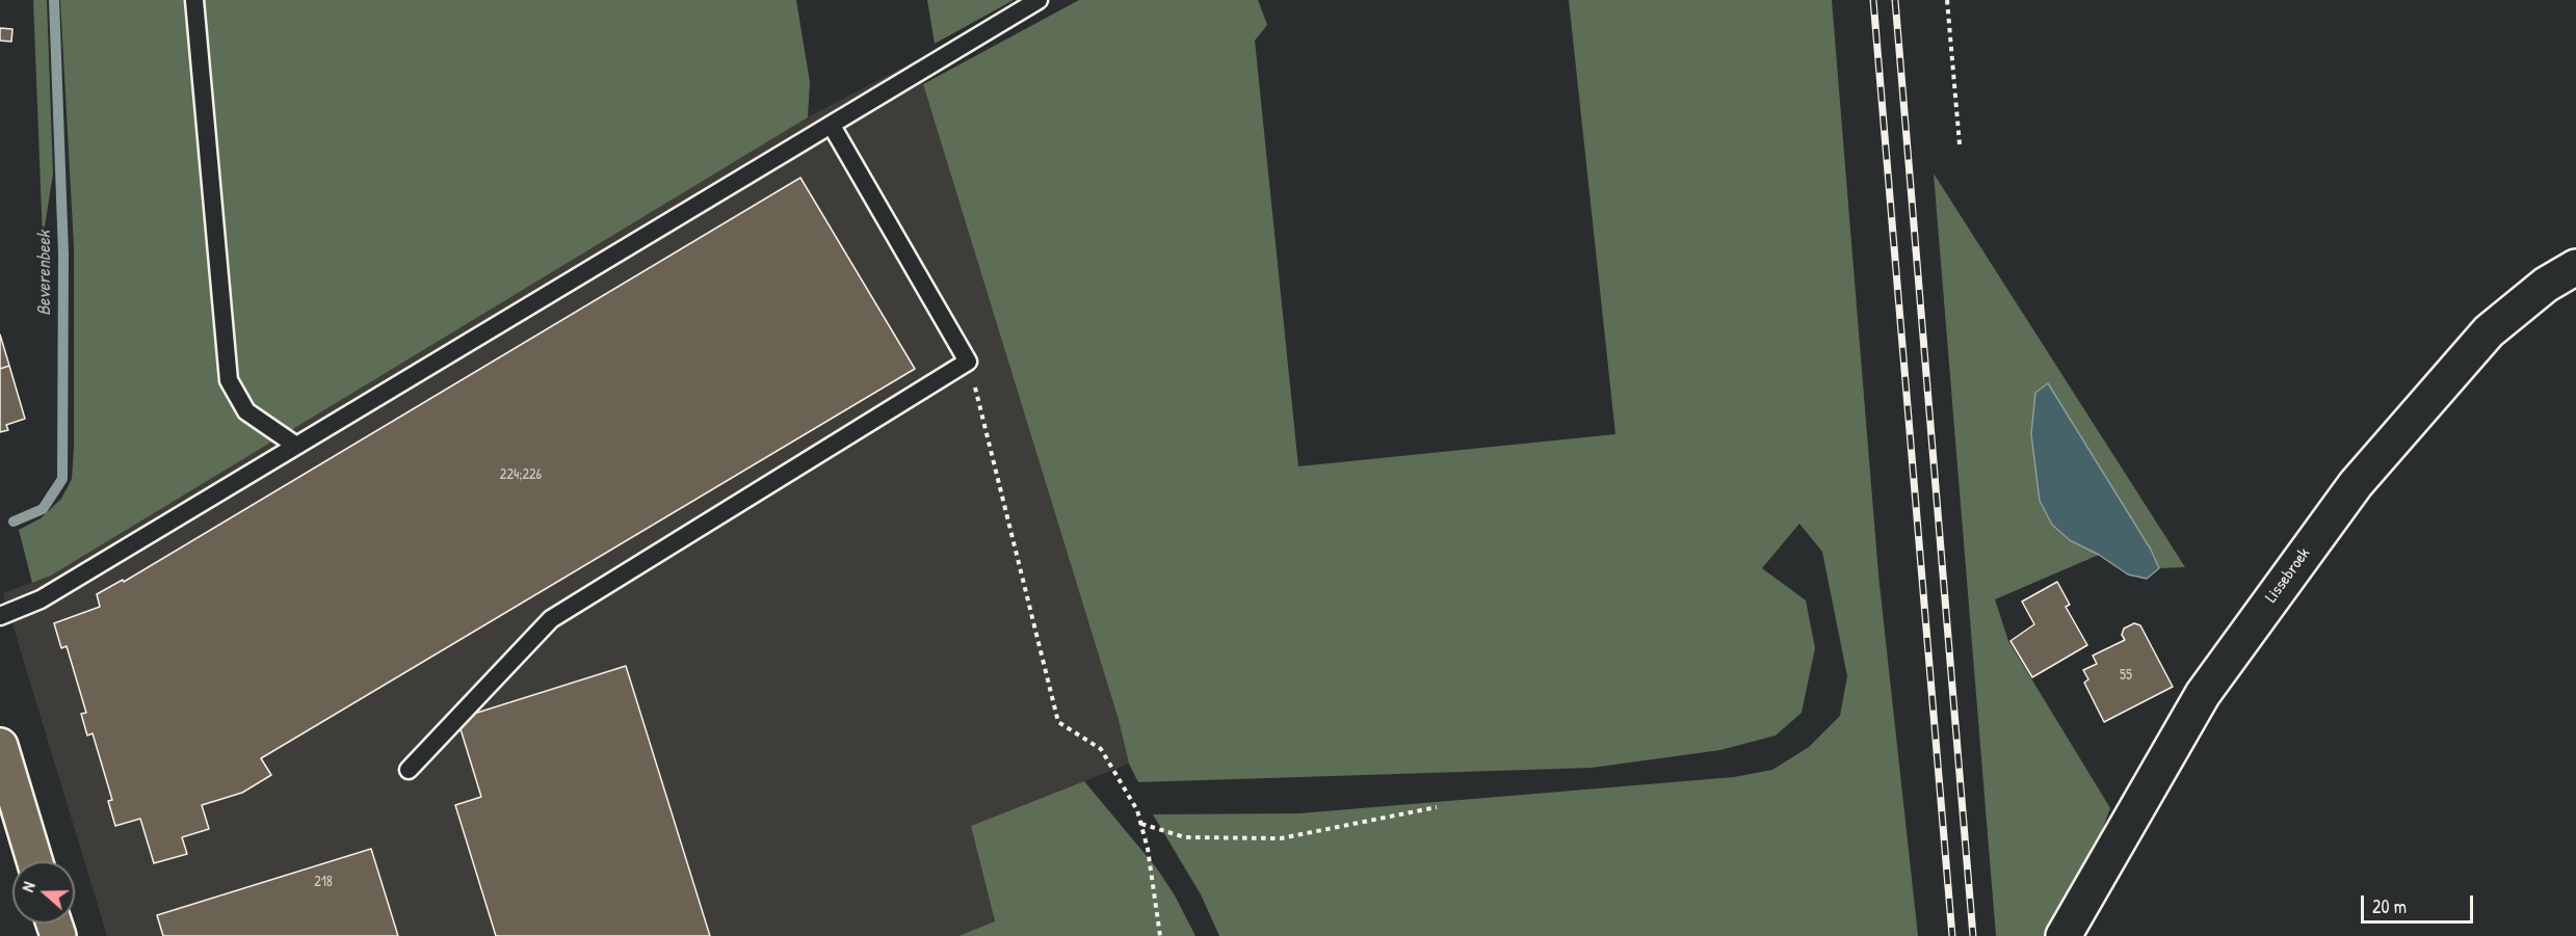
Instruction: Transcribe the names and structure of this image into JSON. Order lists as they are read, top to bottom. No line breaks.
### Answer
{"streets":{"street":["Lissebroek"]},"water":["Beverenbeek"],"house_numbers":["224;226","55","218"],"scale_bar":"20 m","north":"left"}
